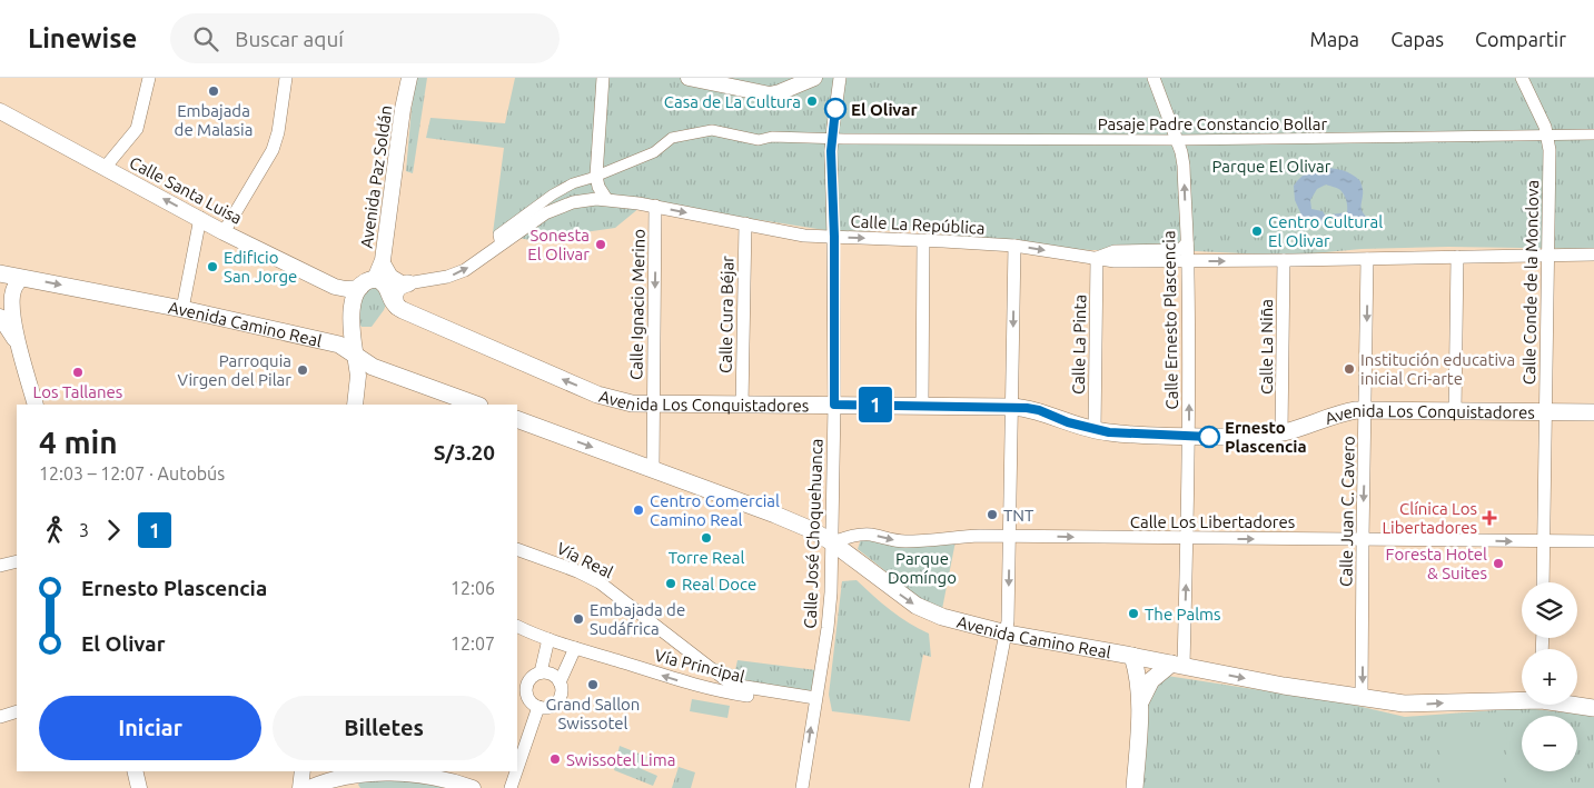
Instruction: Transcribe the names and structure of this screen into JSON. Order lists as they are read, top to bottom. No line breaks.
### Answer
{"streets":{"main road":["Avenida Camino Real","Avenida Los Conquistadores"],"street":["Pasaje Padre Constancio Bollar","Avenida Paz Soldán","Calle Santa Luisa","Calle La República","Calle Conde de la Monclova","Calle Ignacio Merino","Calle Cura Béjar","Calle Ernesto Plascencia","Calle La Pinta","Calle La Niña","Calle Juan C. Cavero","Calle Los Libertadores","Calle José Choquehuanca","Vía Real","Vía Principal"]},"crossings":[["Pasaje Padre Constancio Bollar","Calle La República"],["Pasaje Padre Constancio Bollar","Calle Conde de la Monclova"],["Pasaje Padre Constancio Bollar","Calle Ernesto Plascencia"],["Pasaje Padre Constancio Bollar","Calle José Choquehuanca"],["Avenida Paz Soldán","Calle Santa Luisa"],["Calle La República","Calle Conde de la Monclova"],["Calle La República","Calle Ignacio Merino"],["Calle La República","Calle Cura Béjar"],["Calle La República","Calle Ernesto Plascencia"],["Calle La República","Calle La Pinta"],["Calle La República","Calle La Niña"],["Calle La República","Calle Juan C. Cavero"],["Calle La República","Calle José Choquehuanca"],["Calle Conde de la Monclova","Avenida Los Conquistadores"],["Calle Conde de la Monclova","Calle Los Libertadores"],["Calle Ignacio Merino","Avenida Camino Real"],["Calle Ignacio Merino","Avenida Los Conquistadores"],["Calle Cura Béjar","Avenida Los Conquistadores"],["Calle Ernesto Plascencia","Avenida Camino Real"],["Calle Ernesto Plascencia","Avenida Los Conquistadores"],["Calle Ernesto Plascencia","Calle Los Libertadores"],["Avenida Camino Real","Calle Juan C. Cavero"],["Avenida Camino Real","Calle Los Libertadores"],["Avenida Camino Real","Calle José Choquehuanca"],["Calle La Pinta","Avenida Los Conquistadores"],["Calle La Niña","Avenida Los Conquistadores"],["Avenida Los Conquistadores","Calle Juan C. Cavero"],["Avenida Los Conquistadores","Calle José Choquehuanca"],["Calle Juan C. Cavero","Calle Los Libertadores"],["Calle Los Libertadores","Calle José Choquehuanca"],["Calle José Choquehuanca","Vía Real"],["Calle José Choquehuanca","Vía Principal"],["Vía Real","Vía Principal"]],"one_way":["Calle Ignacio Merino","Calle Ernesto Plascencia","Avenida Camino Real","Calle Los Libertadores","Vía Principal"],"parks":["Parque El Olivar","Parque Domíngo"],"places":{"other":["Embajada de Malasia","Casa de La Cultura","El Olivar","Centro Cultural El Olivar","Sonesta El Olivar","Edificio San Jorge","Institución educativa inicial Cri-arte","Parroquia Virgen del Pilar","Los Tallanes","Ernesto Plascencia","Centro Comercial Camino Real","TNT","Torre Real","Foresta Hotel & Suites","Real Doce","The Palms","Embajada de Sudáfrica","Grand Sallon Swissotel","Swissotel Lima"],"health":["Clínica Los Libertadores"]},"lines":["bus line 1"],"page":{"header":"Linewise","search":"Buscar aquí","nav":["Mapa","Capas","Compartir"],"on_map":"1","heading":["4 min","12:03 – 12:07 · Autobús","S/3.20"],"legs":["3","1"],"list":[{"name":"Ernesto Plascencia","value":"12:06"},{"name":"El Olivar","value":"12:07"}],"map_buttons":["+","−"],"buttons":["Iniciar","Billetes"]}}
